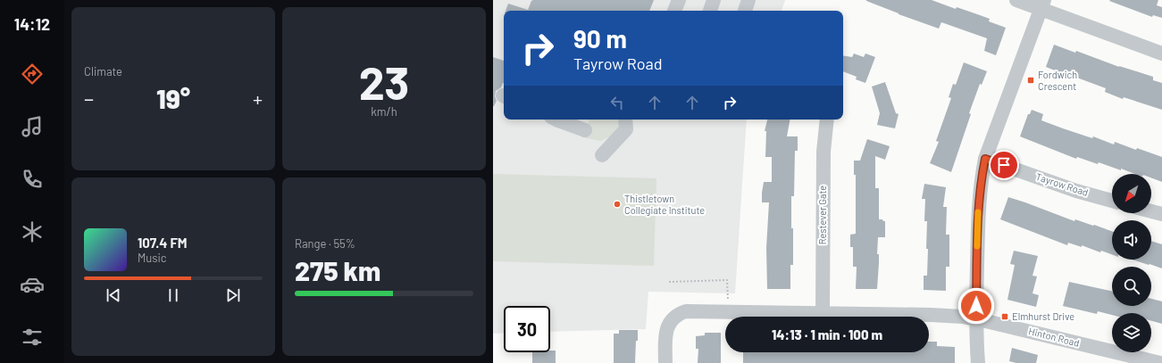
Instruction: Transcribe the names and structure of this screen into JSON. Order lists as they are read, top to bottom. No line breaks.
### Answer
{"streets":{"street":["Tayrow Road","Restever Gate","Hinton Road"]},"crossings":[["Restever Gate","Hinton Road"]],"places":{"transit":["Fordwich Crescent","Elmhurst Drive"],"other":["Thistletown Collegiate Institute"]},"north":"bottom left","page":{"tabs":"14:12","tile":["Climate",["23","km/h"],["Range · 55%","275 km"]],"turn":["90 m","Tayrow Road"],"heat":["−","19°","+"],"song":["107.4 FM","Music"],"limit":"30","trip":"14:13 · 1 min · 100 m"}}
